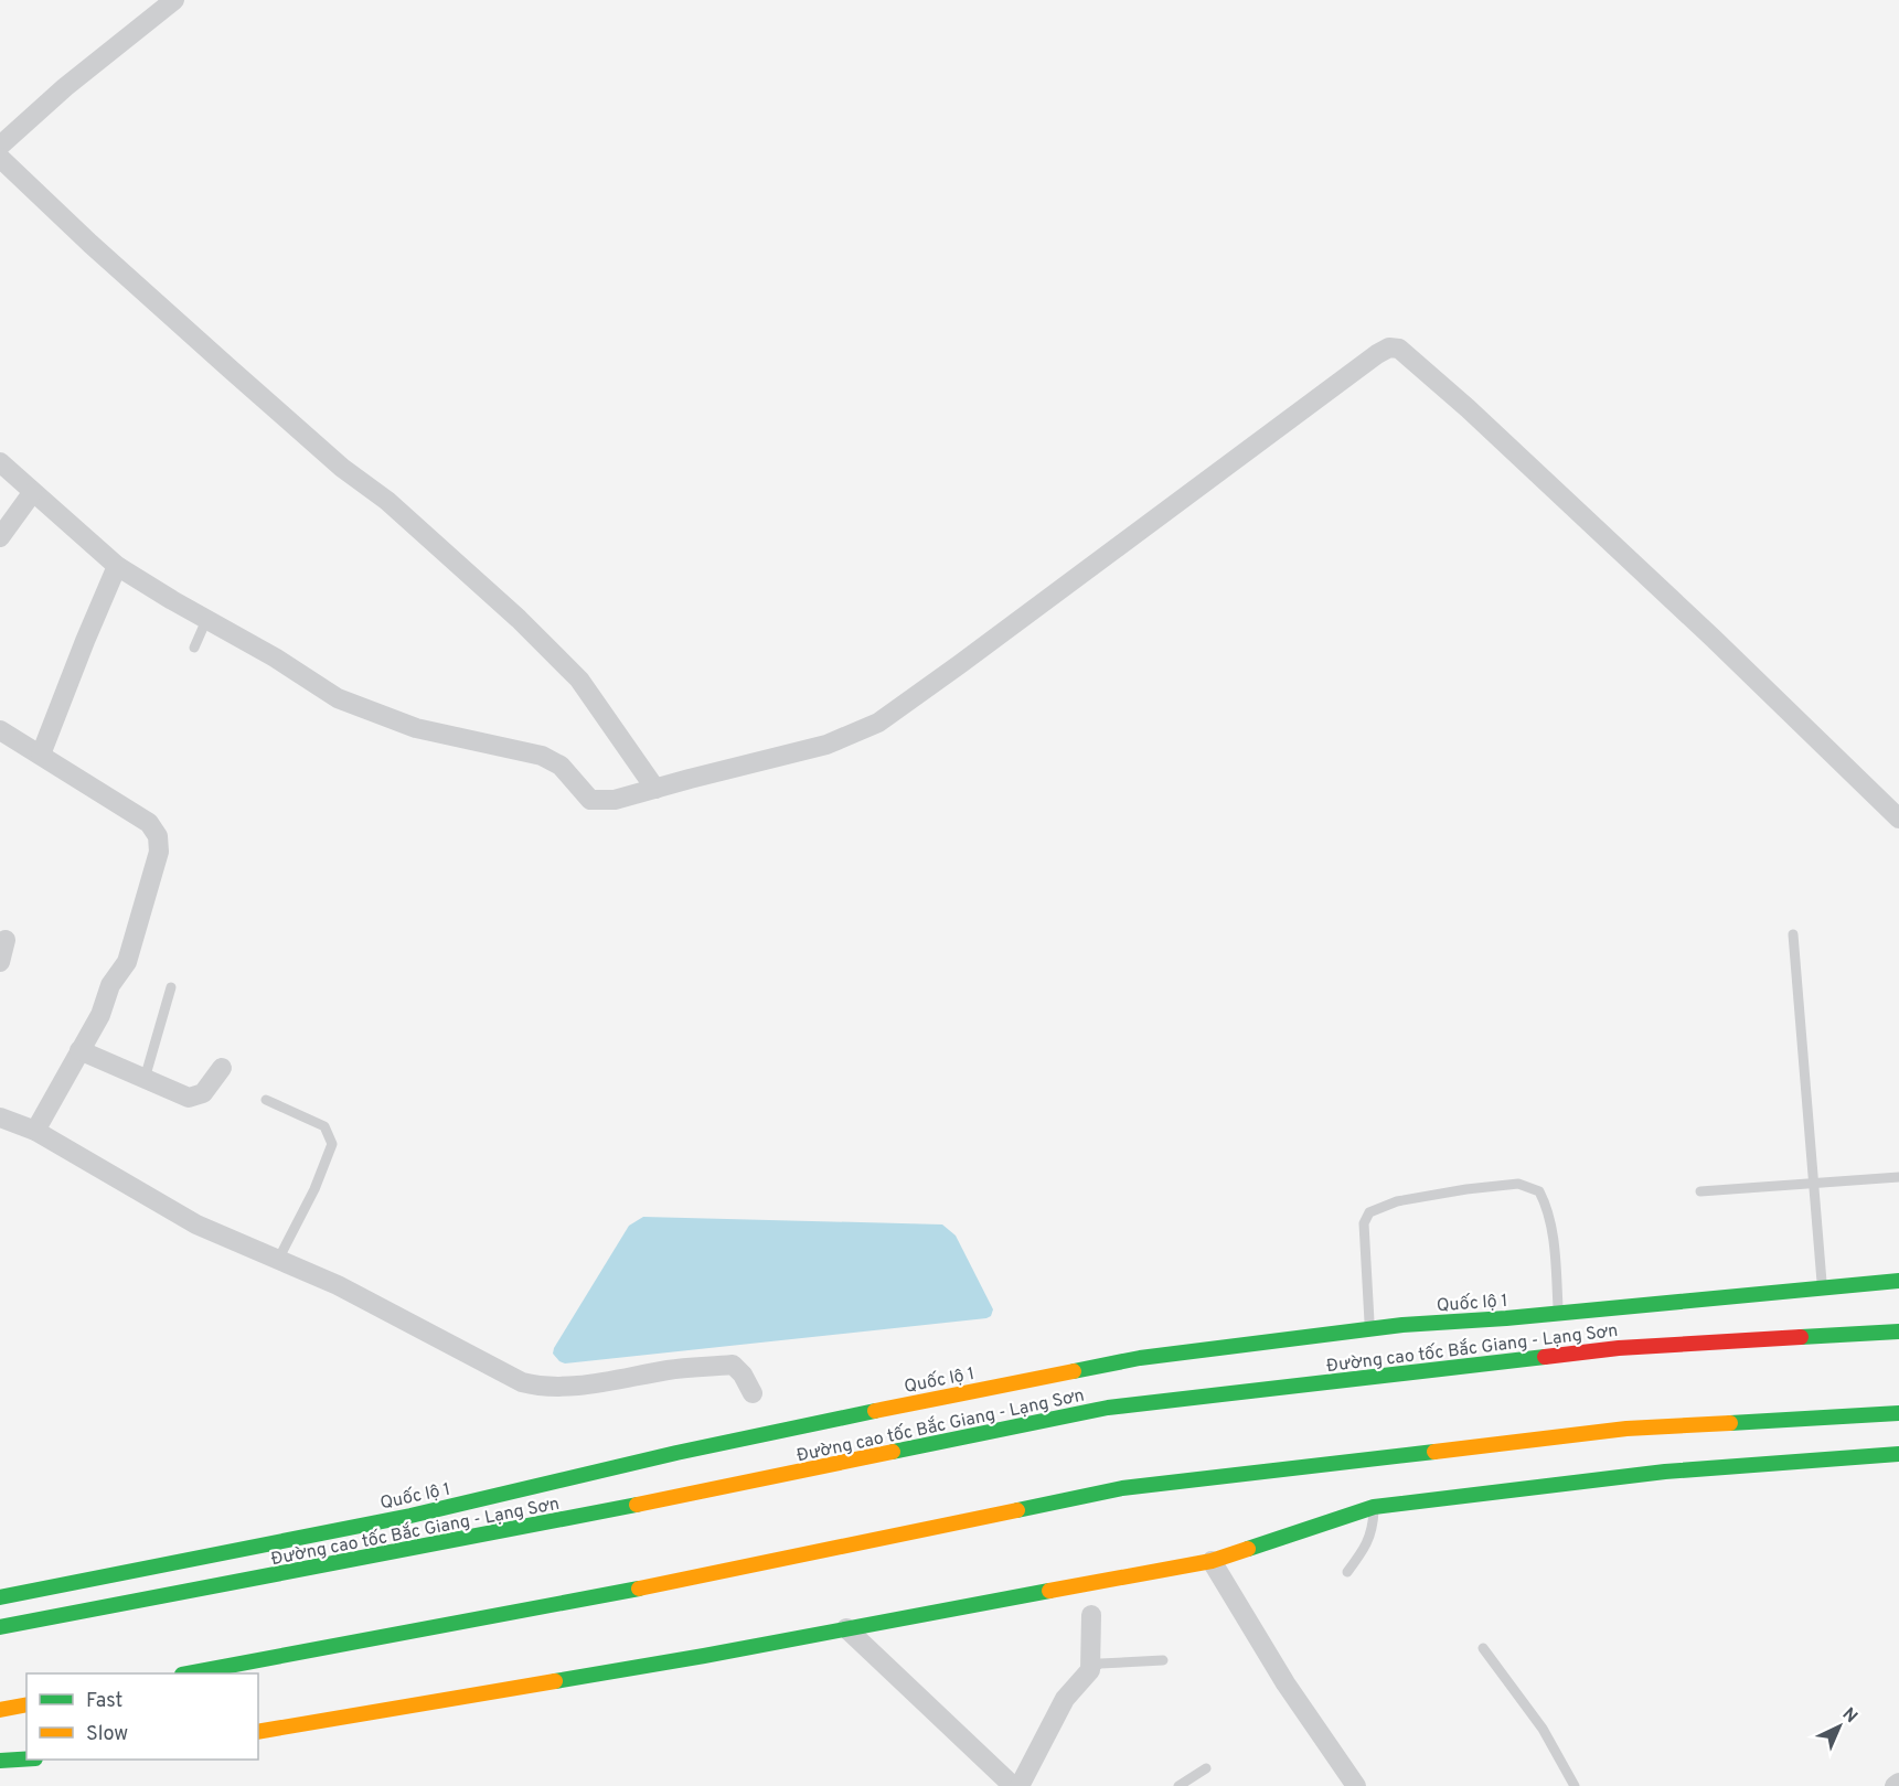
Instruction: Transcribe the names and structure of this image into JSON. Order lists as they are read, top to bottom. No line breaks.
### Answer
{"streets":{"main road":["Quốc lộ 1","Đường cao tốc Bắc Giang - Lạng Sơn"]},"legend":["Fast","Slow"],"north":"top right"}
